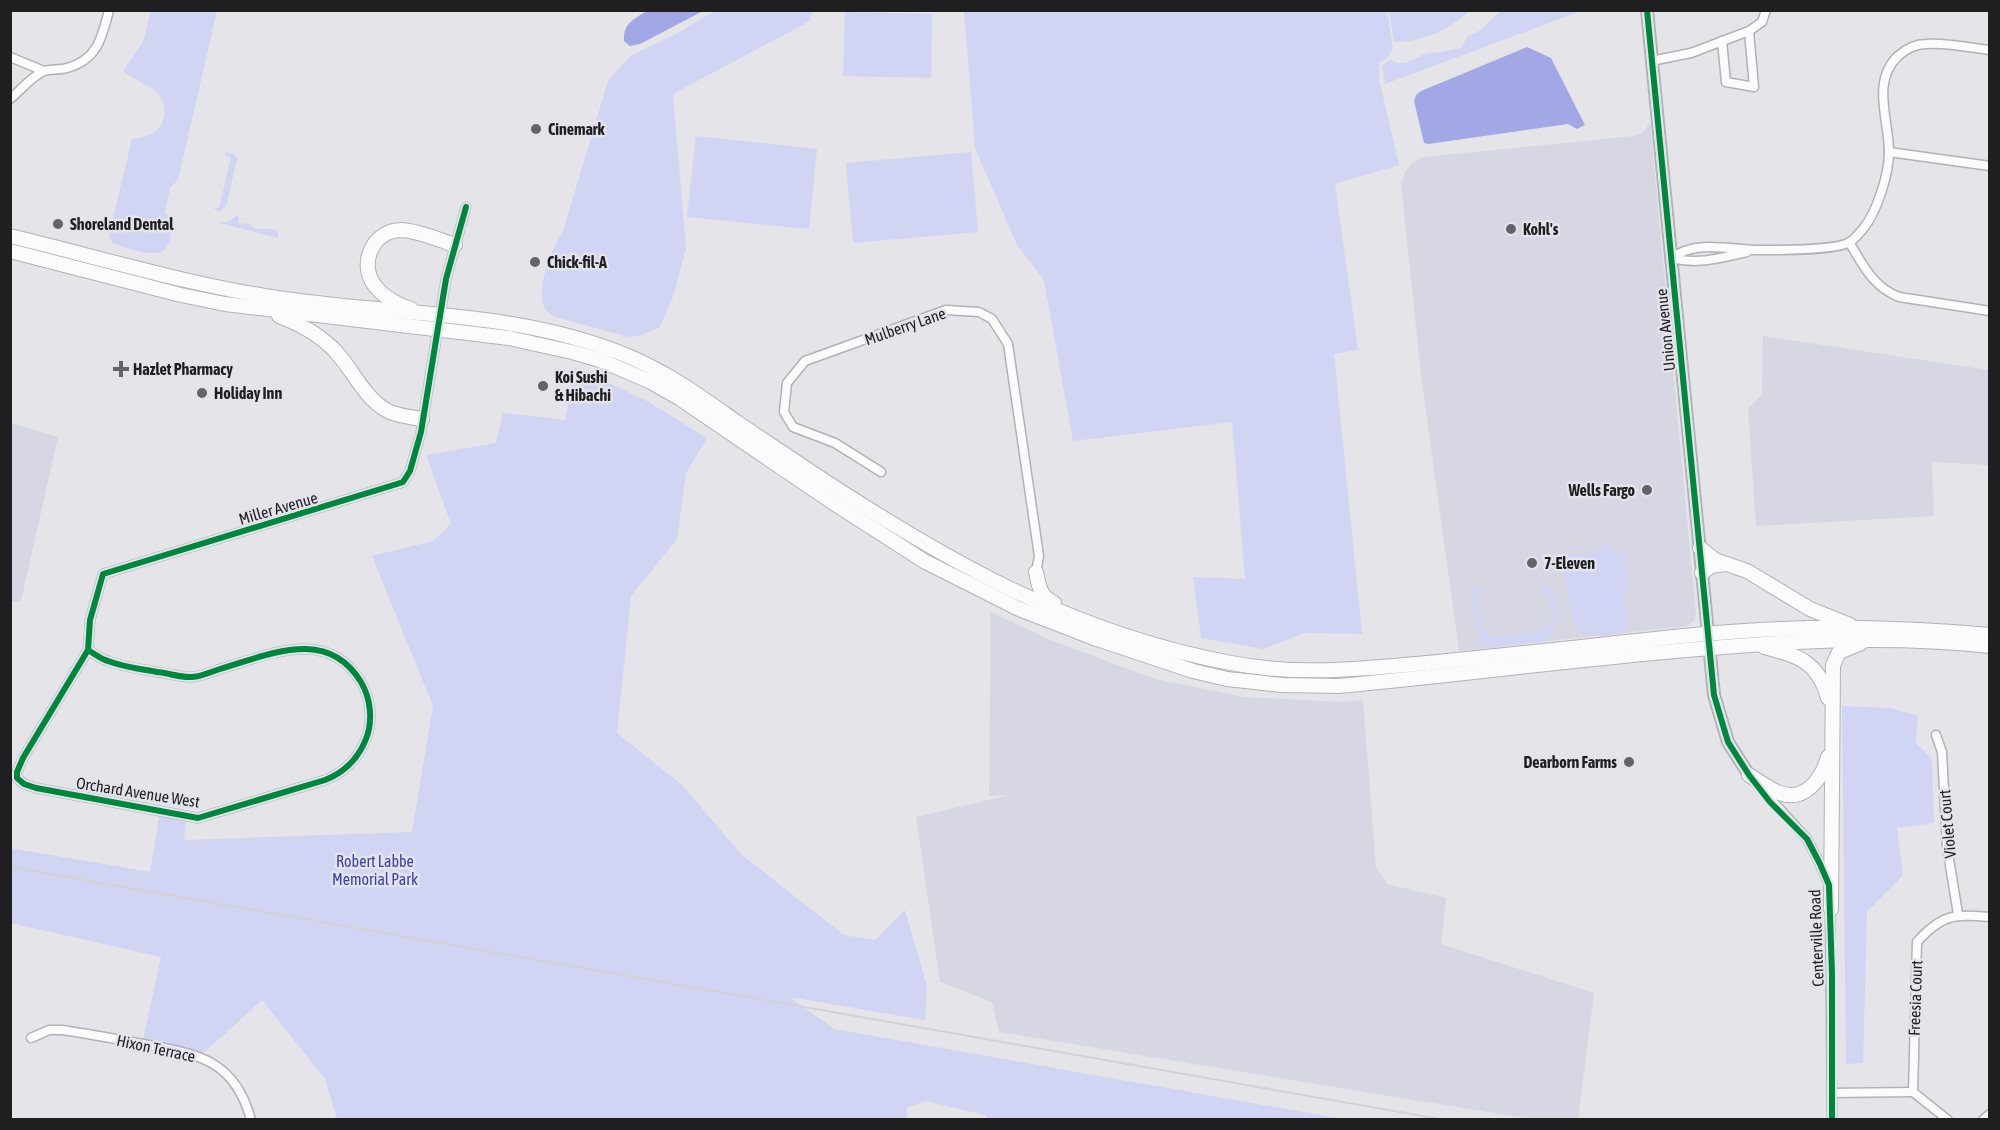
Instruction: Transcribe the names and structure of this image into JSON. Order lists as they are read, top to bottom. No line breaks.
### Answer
{"streets":{"street":["Mulberry Lane","Union Avenue","Miller Avenue","Orchard Avenue West","Violet Court","Centerville Road","Freesia Court","Hixon Terrace"]},"crossings":[["Union Avenue","Centerville Road"],["Miller Avenue","Orchard Avenue West"],["Violet Court","Freesia Court"]],"parks":["Robert Labbe Memorial Park"],"places":{"other":["Cinemark","Shoreland Dental","Kohl's","Chick-fil-A","Koi Sushi & Hibachi","Holiday Inn","Wells Fargo","7-Eleven","Dearborn Farms"],"health":["Hazlet Pharmacy"]}}
